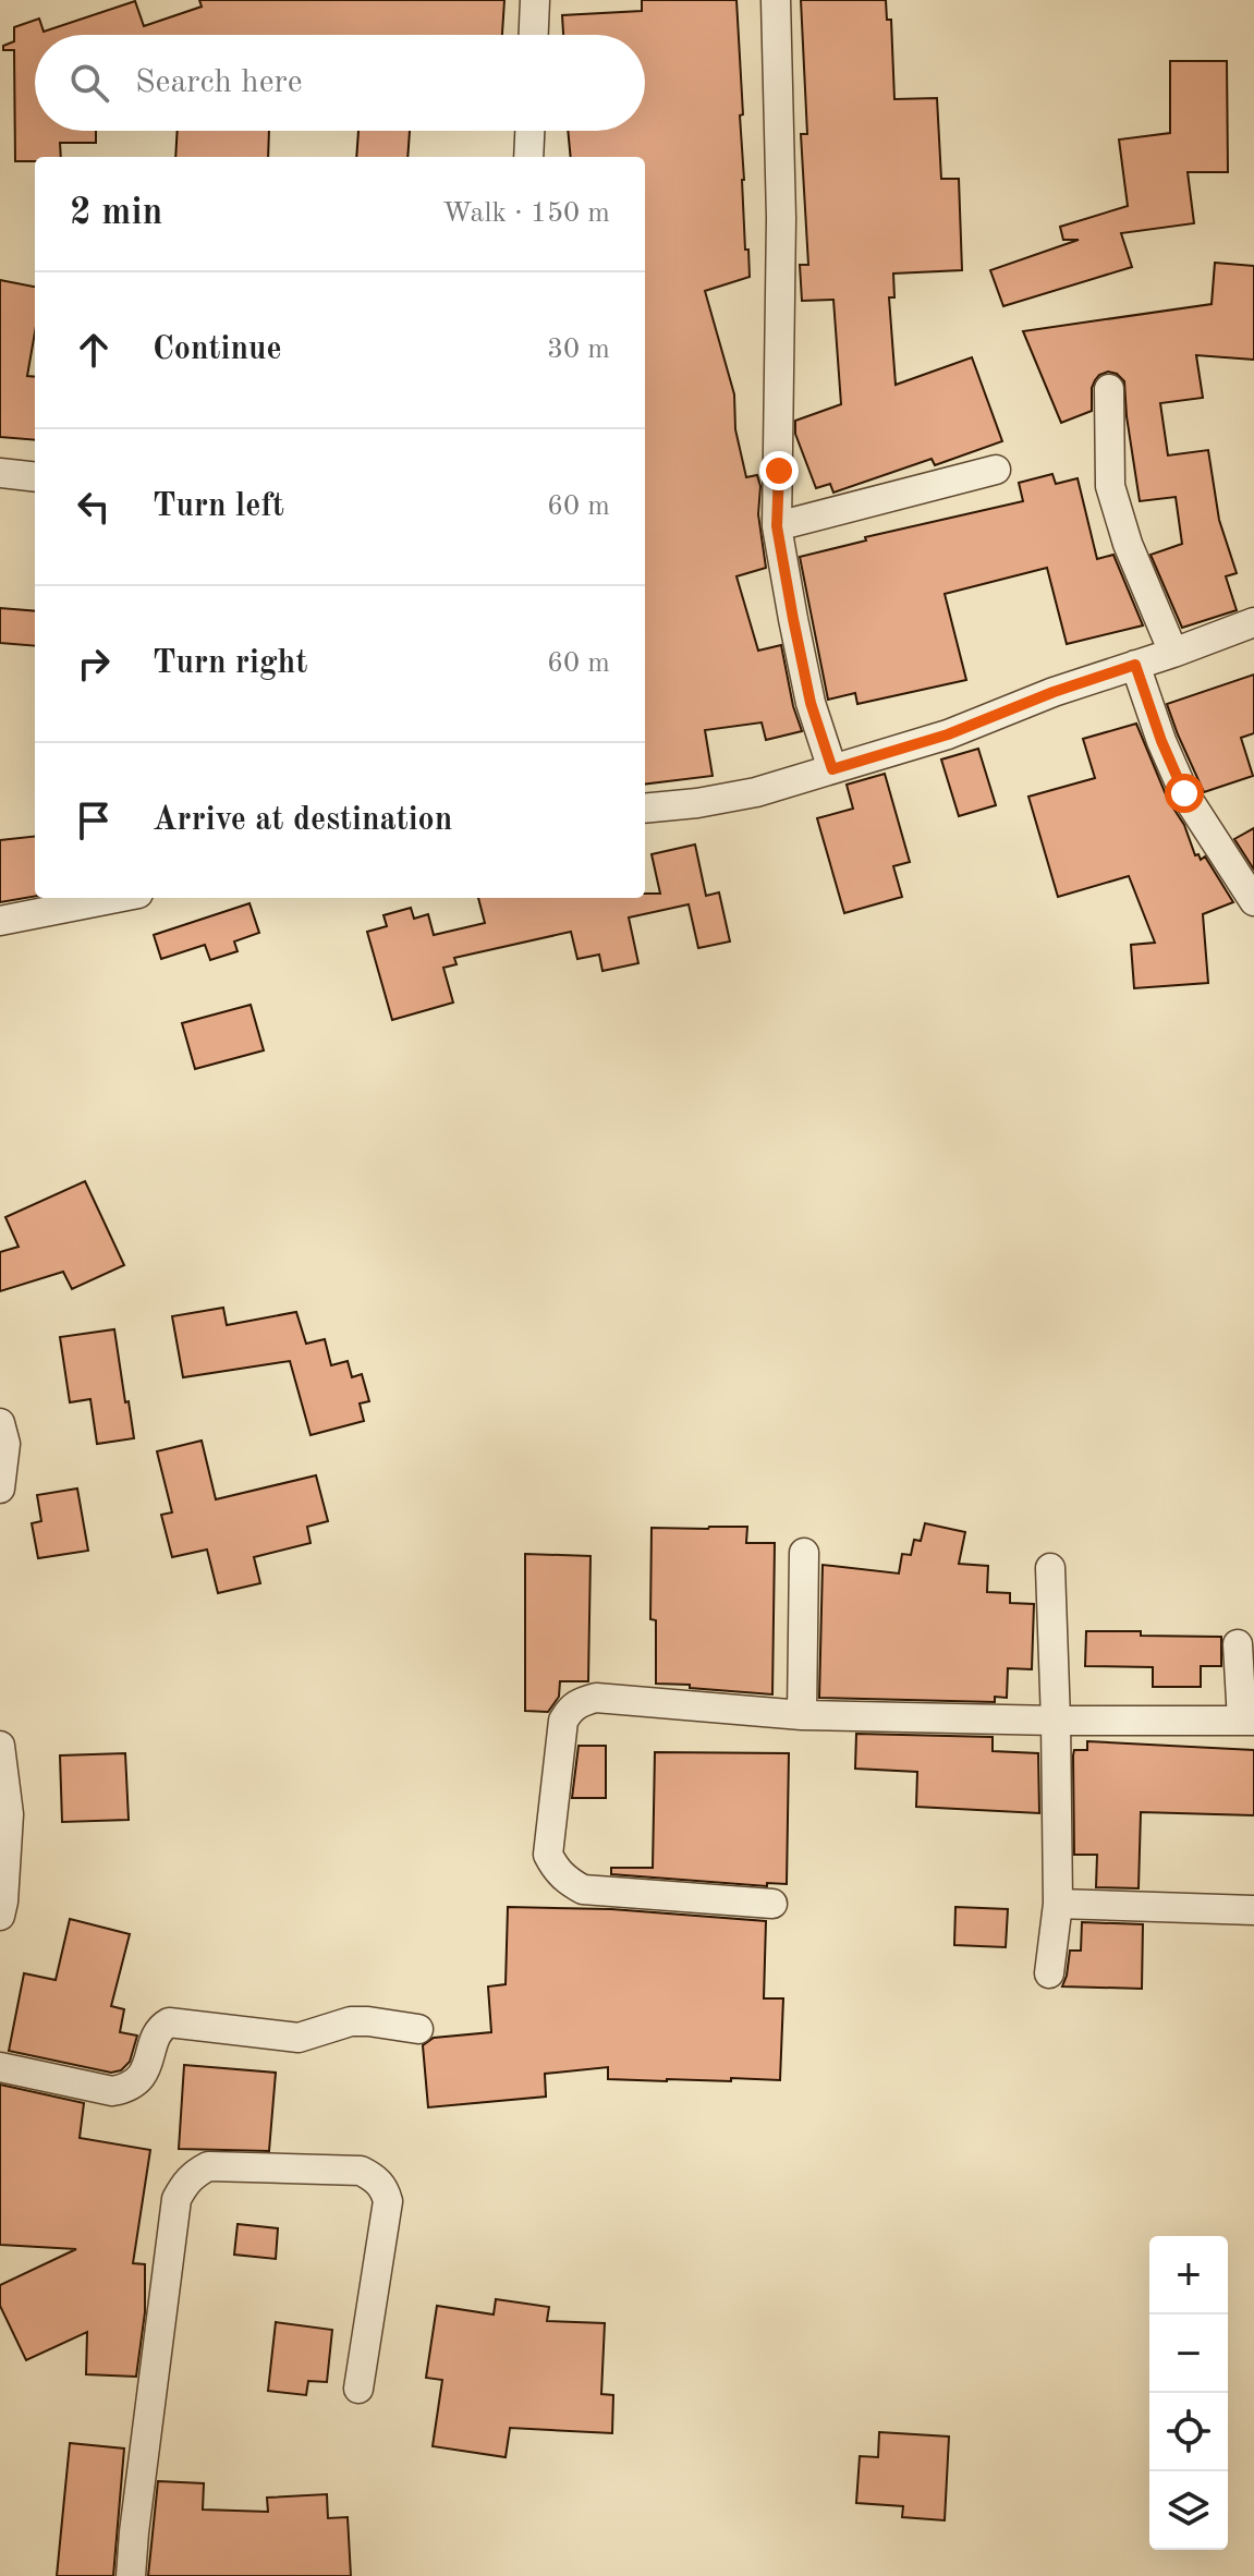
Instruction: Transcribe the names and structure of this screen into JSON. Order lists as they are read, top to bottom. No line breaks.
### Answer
{"page":{"search":"Search here","heading":["2 min","Walk · 150 m"],"list":[["Continue","30 m"],["Turn left","60 m"],["Turn right","60 m"],"Arrive at destination"],"map_buttons":["+","−"]}}
